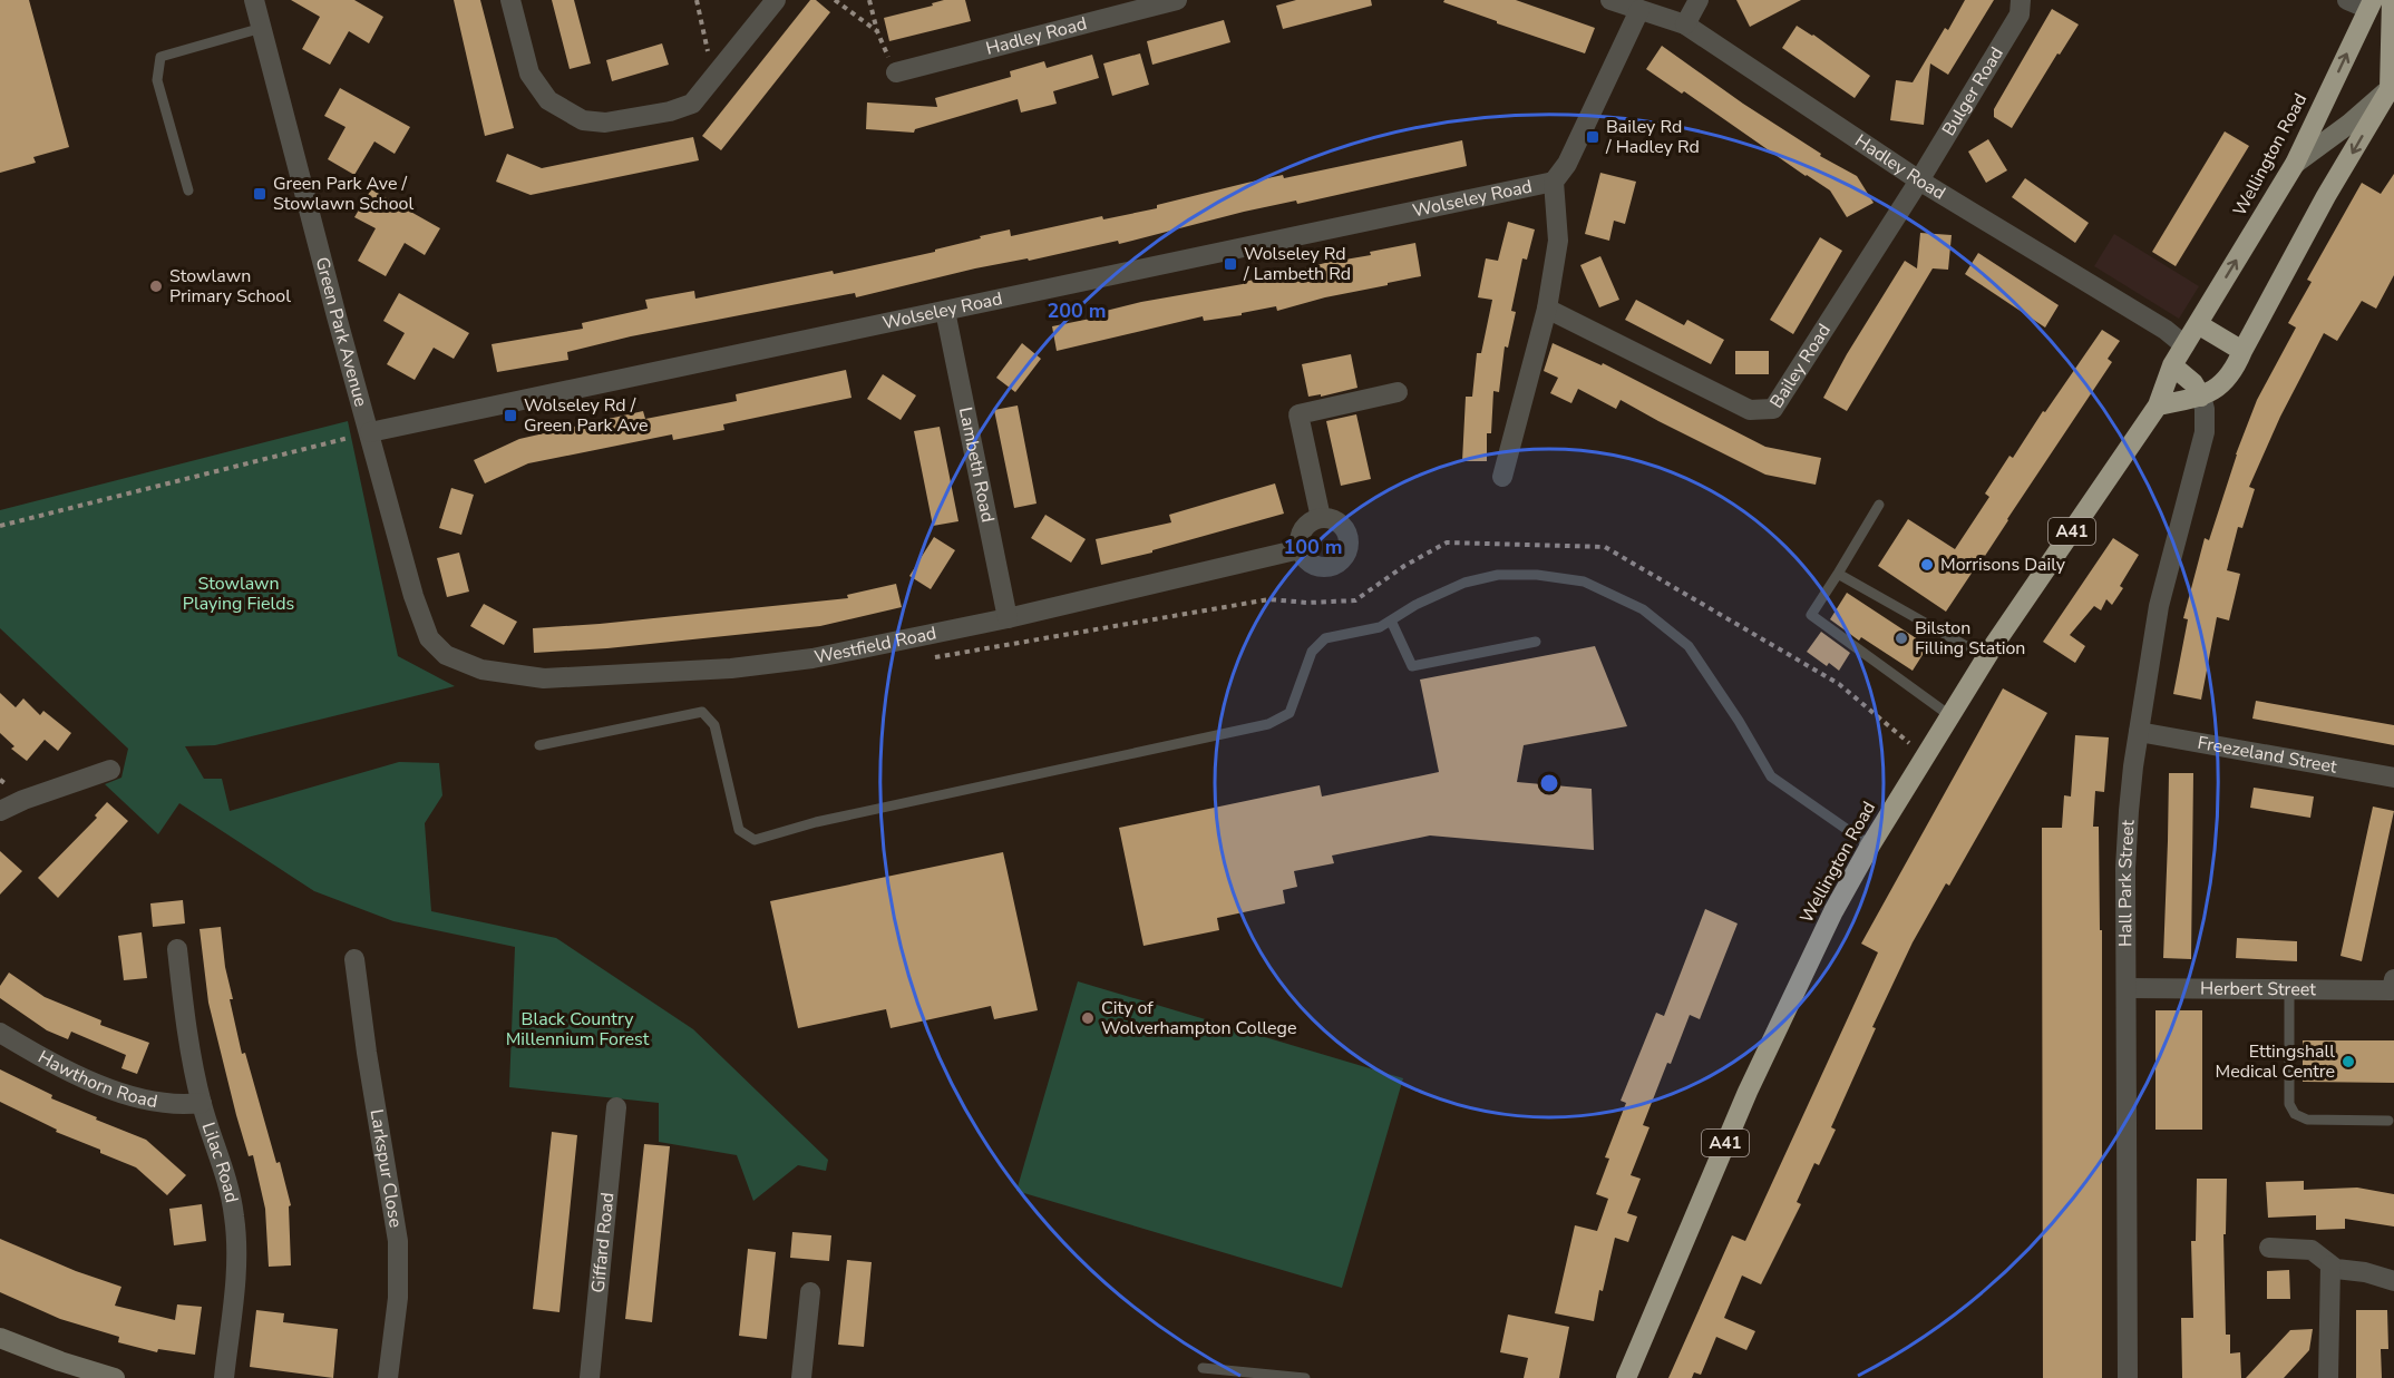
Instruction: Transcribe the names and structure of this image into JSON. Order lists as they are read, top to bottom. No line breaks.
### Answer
{"streets":{"highway":["Wellington Road","A41"],"street":["Hadley Road","Bulger Road","Wolseley Road","Green Park Avenue","Bailey Road","Lambeth Road","Westfield Road","Freezeland Street","Hall Park Street","Herbert Street","Hawthorn Road","Lilac Road","Larkspur Close","Giffard Road"]},"crossings":[["Hadley Road","Bulger Road"],["Hadley Road","Bailey Road"],["Hadley Road","A41"],["Bulger Road","Bailey Road"],["Wellington Road","A41"],["Wolseley Road","Green Park Avenue"],["Wolseley Road","Lambeth Road"],["Green Park Avenue","Westfield Road"],["Lambeth Road","Westfield Road"],["Freezeland Street","Hall Park Street"],["Hall Park Street","Herbert Street"],["Hawthorn Road","Lilac Road"]],"parks":["Stowlawn Playing Fields","Black Country Millennium Forest"],"places":{"transit":["Bailey Rd / Hadley Rd","Green Park Ave / Stowlawn School","Wolseley Rd / Lambeth Rd","Wolseley Rd / Green Park Ave"],"other":["Stowlawn Primary School","Morrisons Daily","Bilston Filling Station","City of Wolverhampton College","Ettingshall Medical Centre"]},"rings":["200 m","100 m"]}
